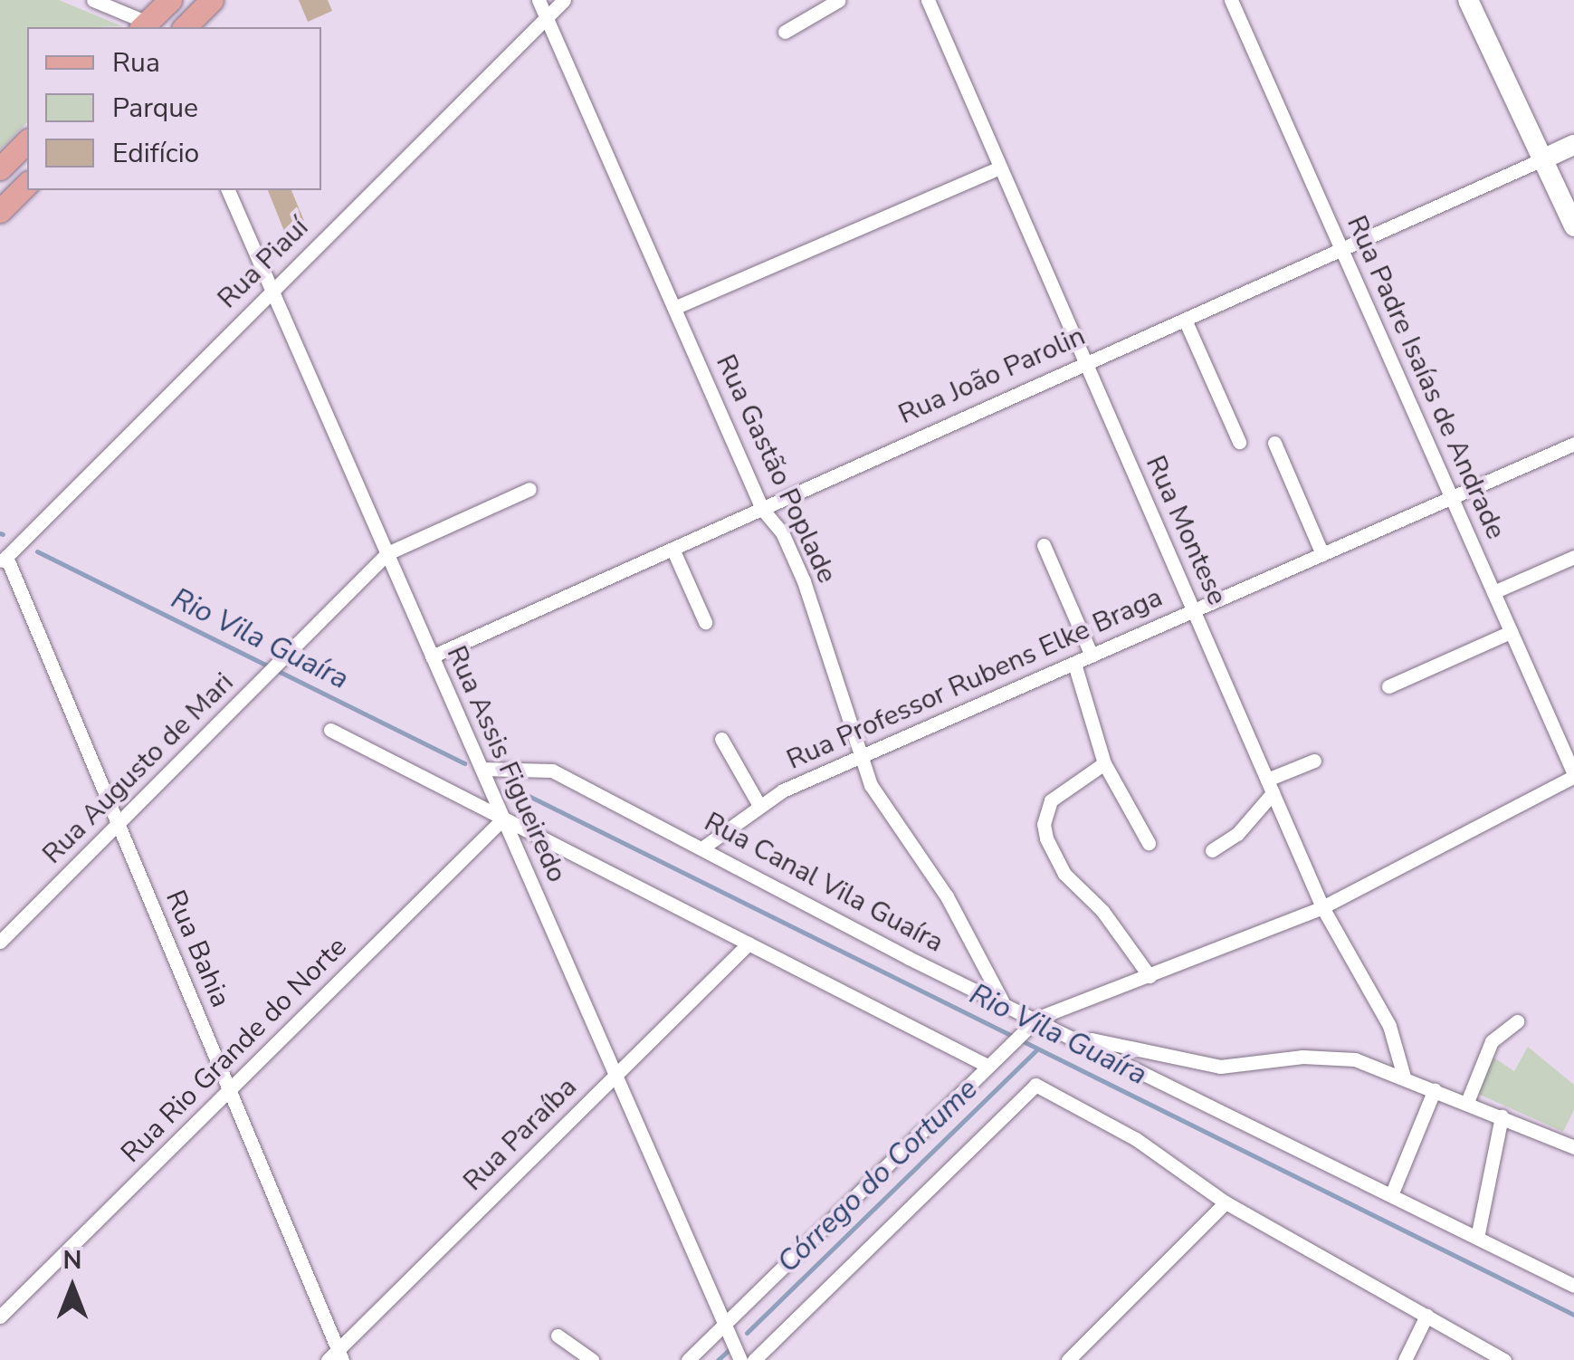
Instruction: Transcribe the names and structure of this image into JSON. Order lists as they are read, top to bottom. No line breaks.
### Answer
{"streets":{"main road":["Rua João Parolin"],"street":["Rua Piauí","Rua Padre Isaías de Andrade","Rua Gastão Poplade","Rua Montese","Rua Professor Rubens Elke Braga","Rua Assis Figueiredo","Rua Augusto de Mari","Rua Canal Vila Guaíra","Rua Bahia","Rua Rio Grande do Norte","Rua Paraíba"]},"crossings":[["Rua Piauí","Rua Gastão Poplade"],["Rua Piauí","Rua Assis Figueiredo"],["Rua Piauí","Rua Bahia"],["Rua João Parolin","Rua Padre Isaías de Andrade"],["Rua João Parolin","Rua Gastão Poplade"],["Rua João Parolin","Rua Montese"],["Rua João Parolin","Rua Assis Figueiredo"],["Rua Padre Isaías de Andrade","Rua Professor Rubens Elke Braga"],["Rua Gastão Poplade","Rua Professor Rubens Elke Braga"],["Rua Gastão Poplade","Rua Canal Vila Guaíra"],["Rua Montese","Rua Professor Rubens Elke Braga"],["Rua Professor Rubens Elke Braga","Rua Canal Vila Guaíra"],["Rua Assis Figueiredo","Rua Augusto de Mari"],["Rua Assis Figueiredo","Rua Canal Vila Guaíra"],["Rua Assis Figueiredo","Rua Rio Grande do Norte"],["Rua Assis Figueiredo","Rua Paraíba"],["Rua Augusto de Mari","Rua Bahia"],["Rua Bahia","Rua Rio Grande do Norte"],["Rua Bahia","Rua Paraíba"]],"water":["Rio Vila Guaíra","Córrego do Cortume"],"legend":["Rua","Parque","Edifício"],"north":"top"}
